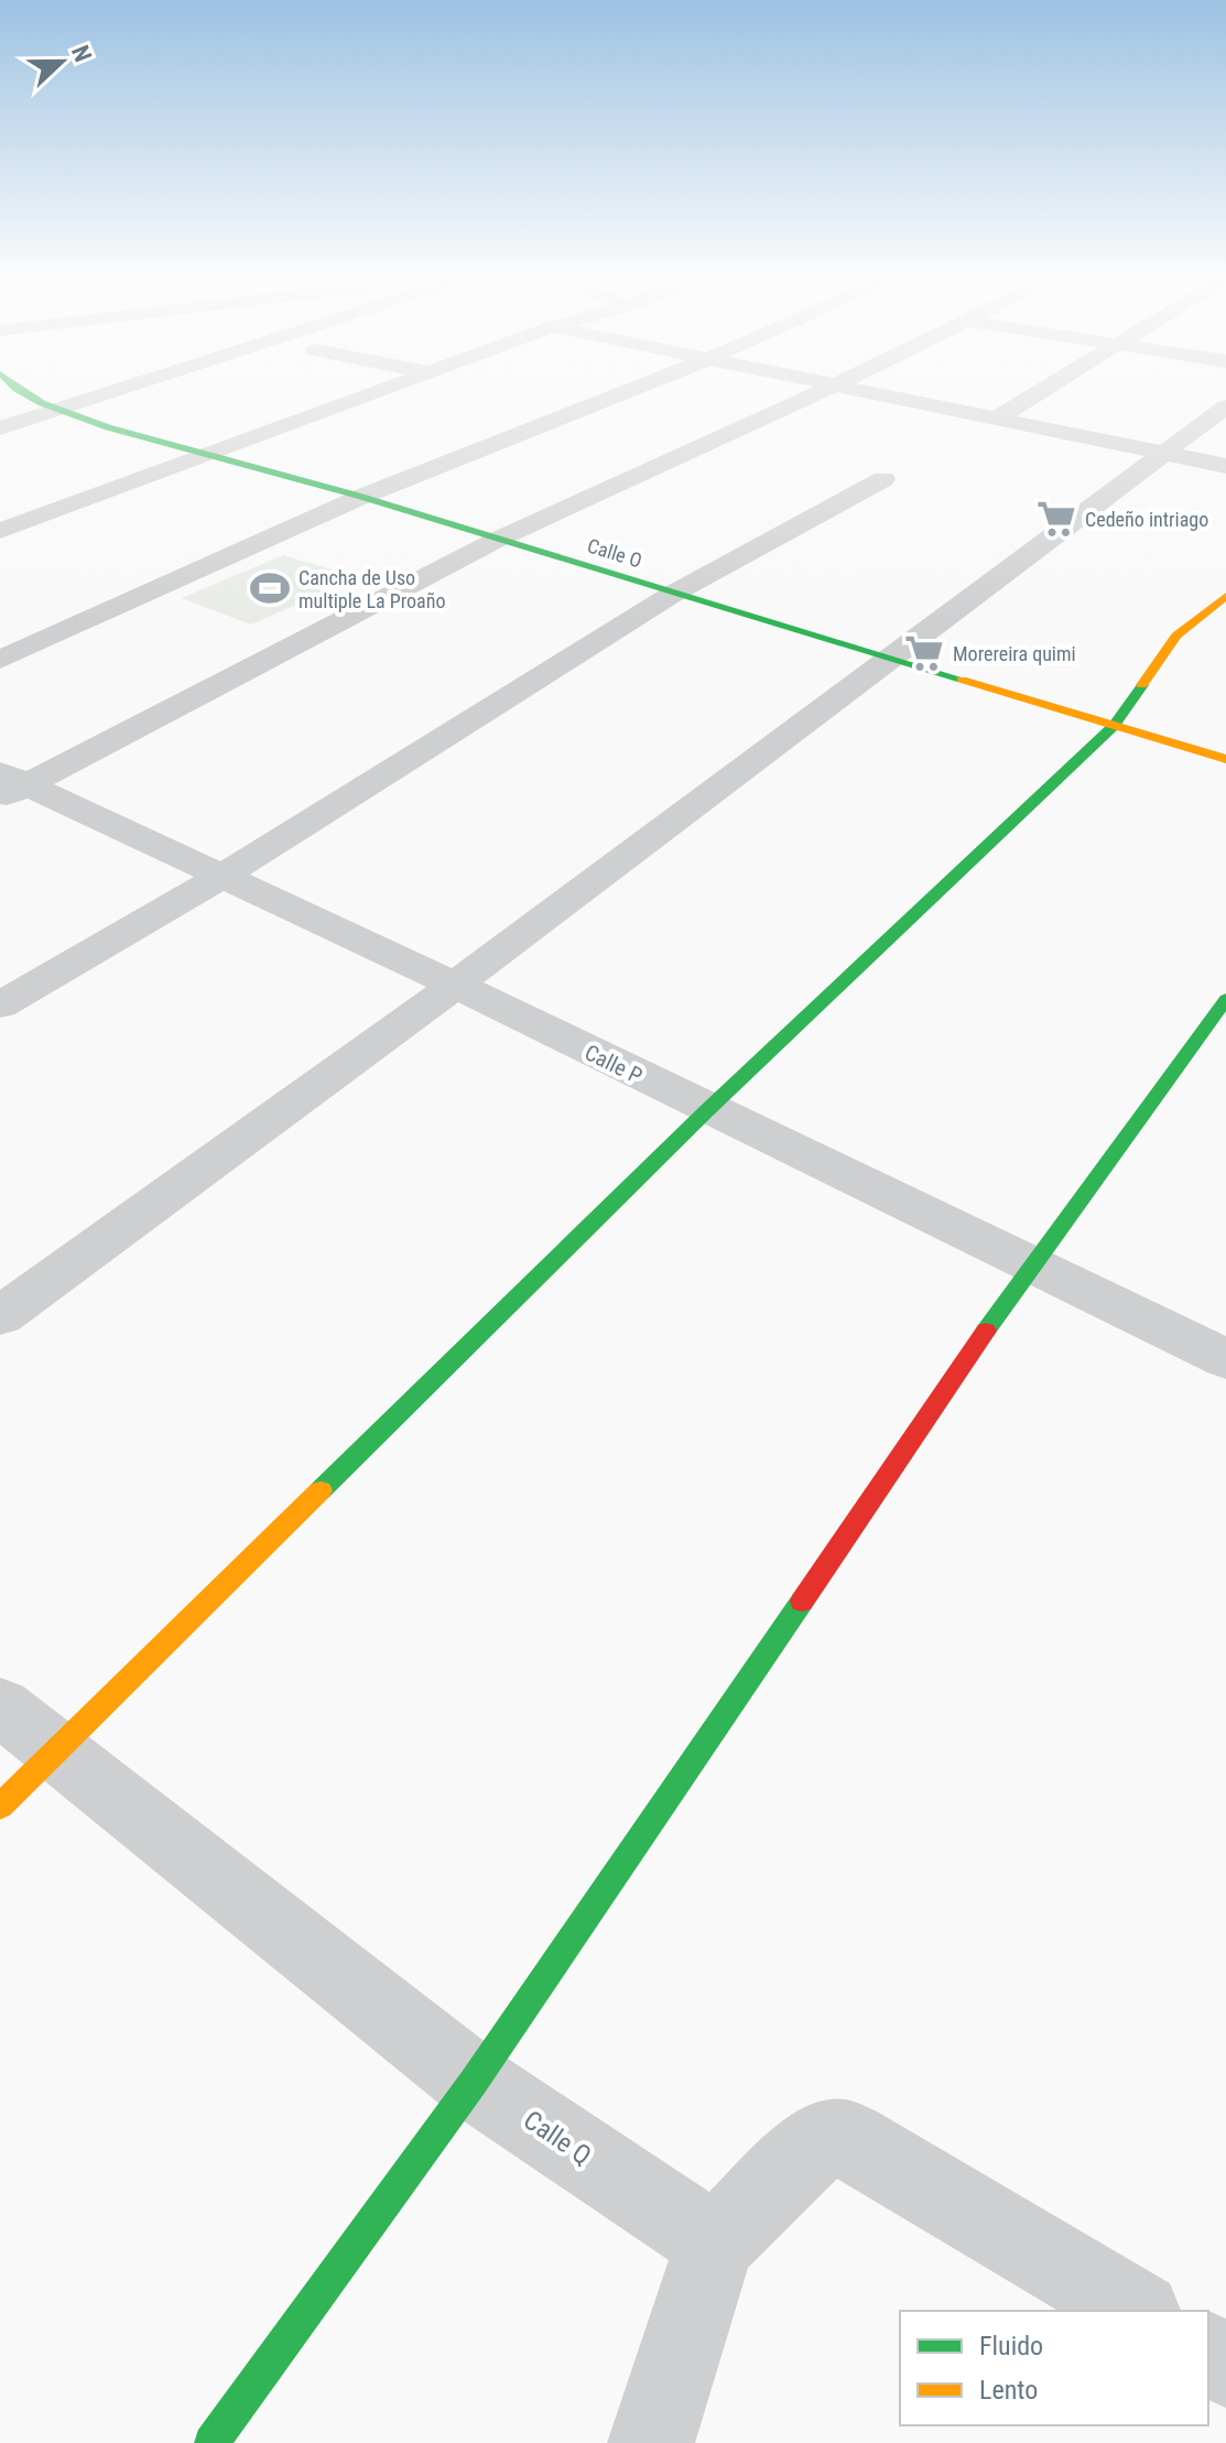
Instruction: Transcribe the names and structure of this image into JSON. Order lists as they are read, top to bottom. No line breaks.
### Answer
{"streets":{"street":["Calle O","Calle P","Calle Q"]},"places":{"supermarket":["Cedeño intriago","Morereira quimi"],"sports":["Cancha de Uso multiple La Proaño"]},"legend":["Fluido","Lento"],"north":"right"}
